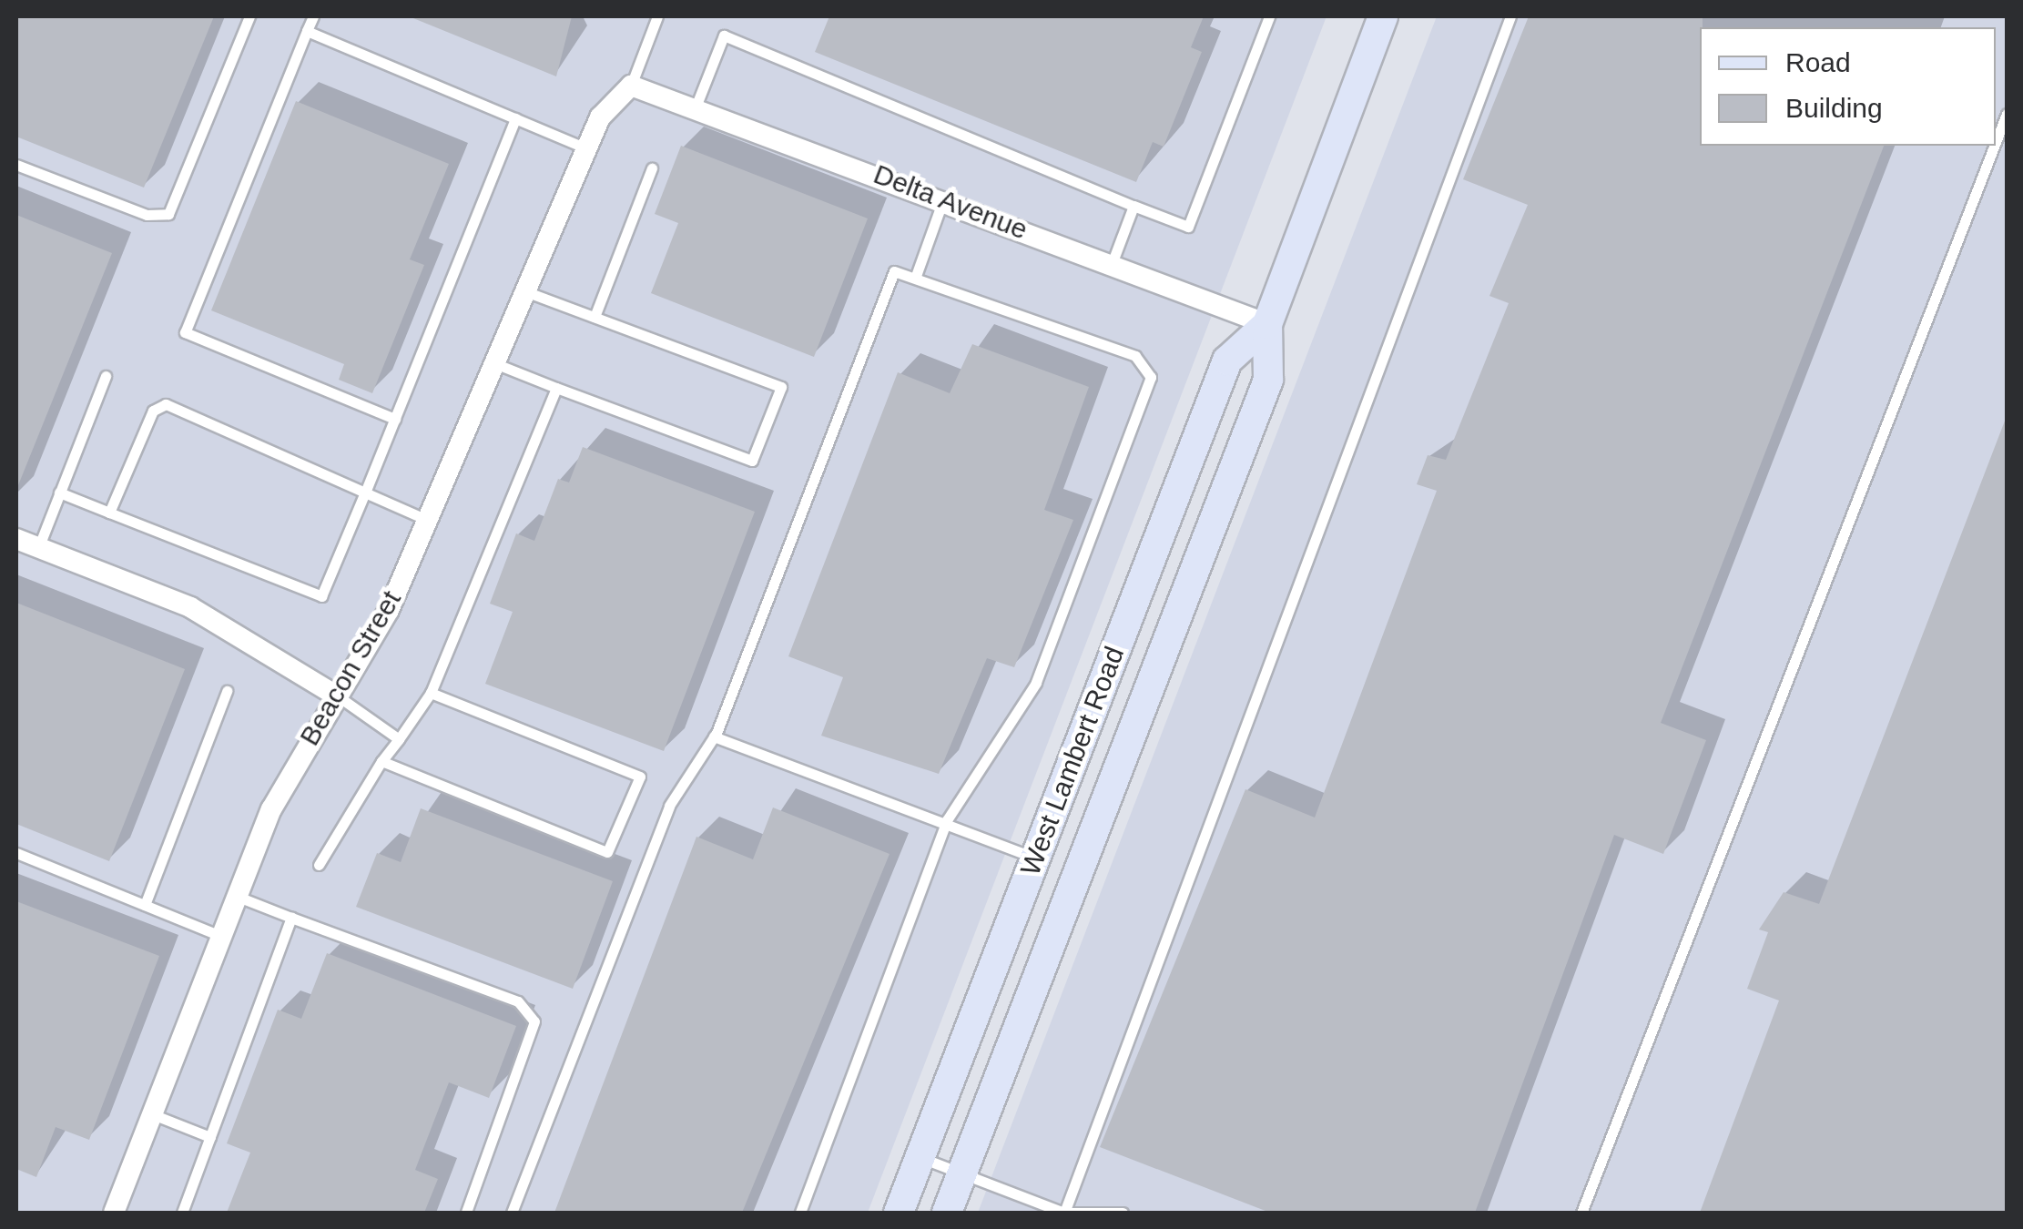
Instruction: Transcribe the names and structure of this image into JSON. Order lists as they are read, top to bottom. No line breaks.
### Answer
{"streets":{"main road":["West Lambert Road"],"street":["Delta Avenue","Beacon Street"]},"crossings":[["Delta Avenue","Beacon Street"],["Delta Avenue","West Lambert Road"]],"legend":["Road","Building"]}
